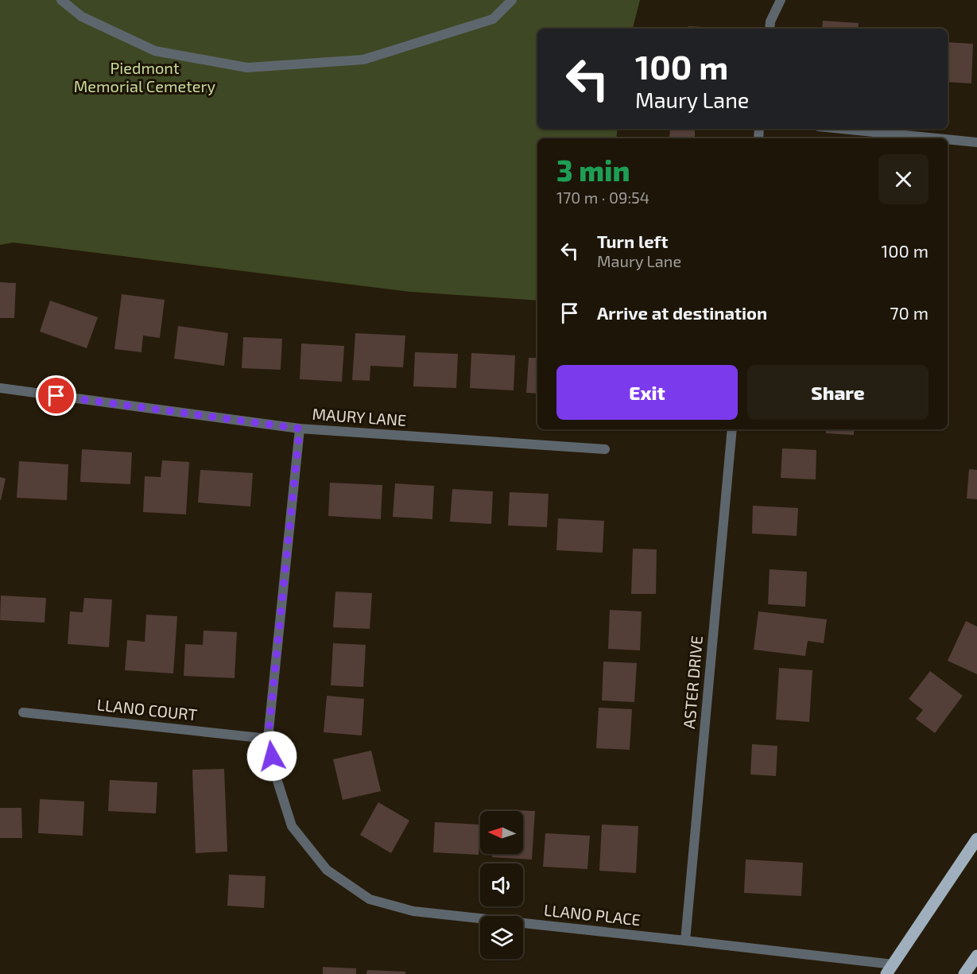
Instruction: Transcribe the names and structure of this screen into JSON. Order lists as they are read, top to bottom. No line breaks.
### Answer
{"streets":{"street":["MAURY LANE","ASTER DRIVE","LLANO COURT","LLANO PLACE"]},"crossings":[["MAURY LANE","LLANO PLACE"],["ASTER DRIVE","LLANO PLACE"],["LLANO COURT","LLANO PLACE"]],"parks":["Piedmont Memorial Cemetery"],"north":"left","page":{"turn":["100 m","Maury Lane"],"heading":["3 min","170 m · 09:54"],"list":[{"name":"Turn left","note":"Maury Lane","value":"100 m"},{"name":"Arrive at destination","value":"70 m"}],"buttons":["Exit","Share"]}}
